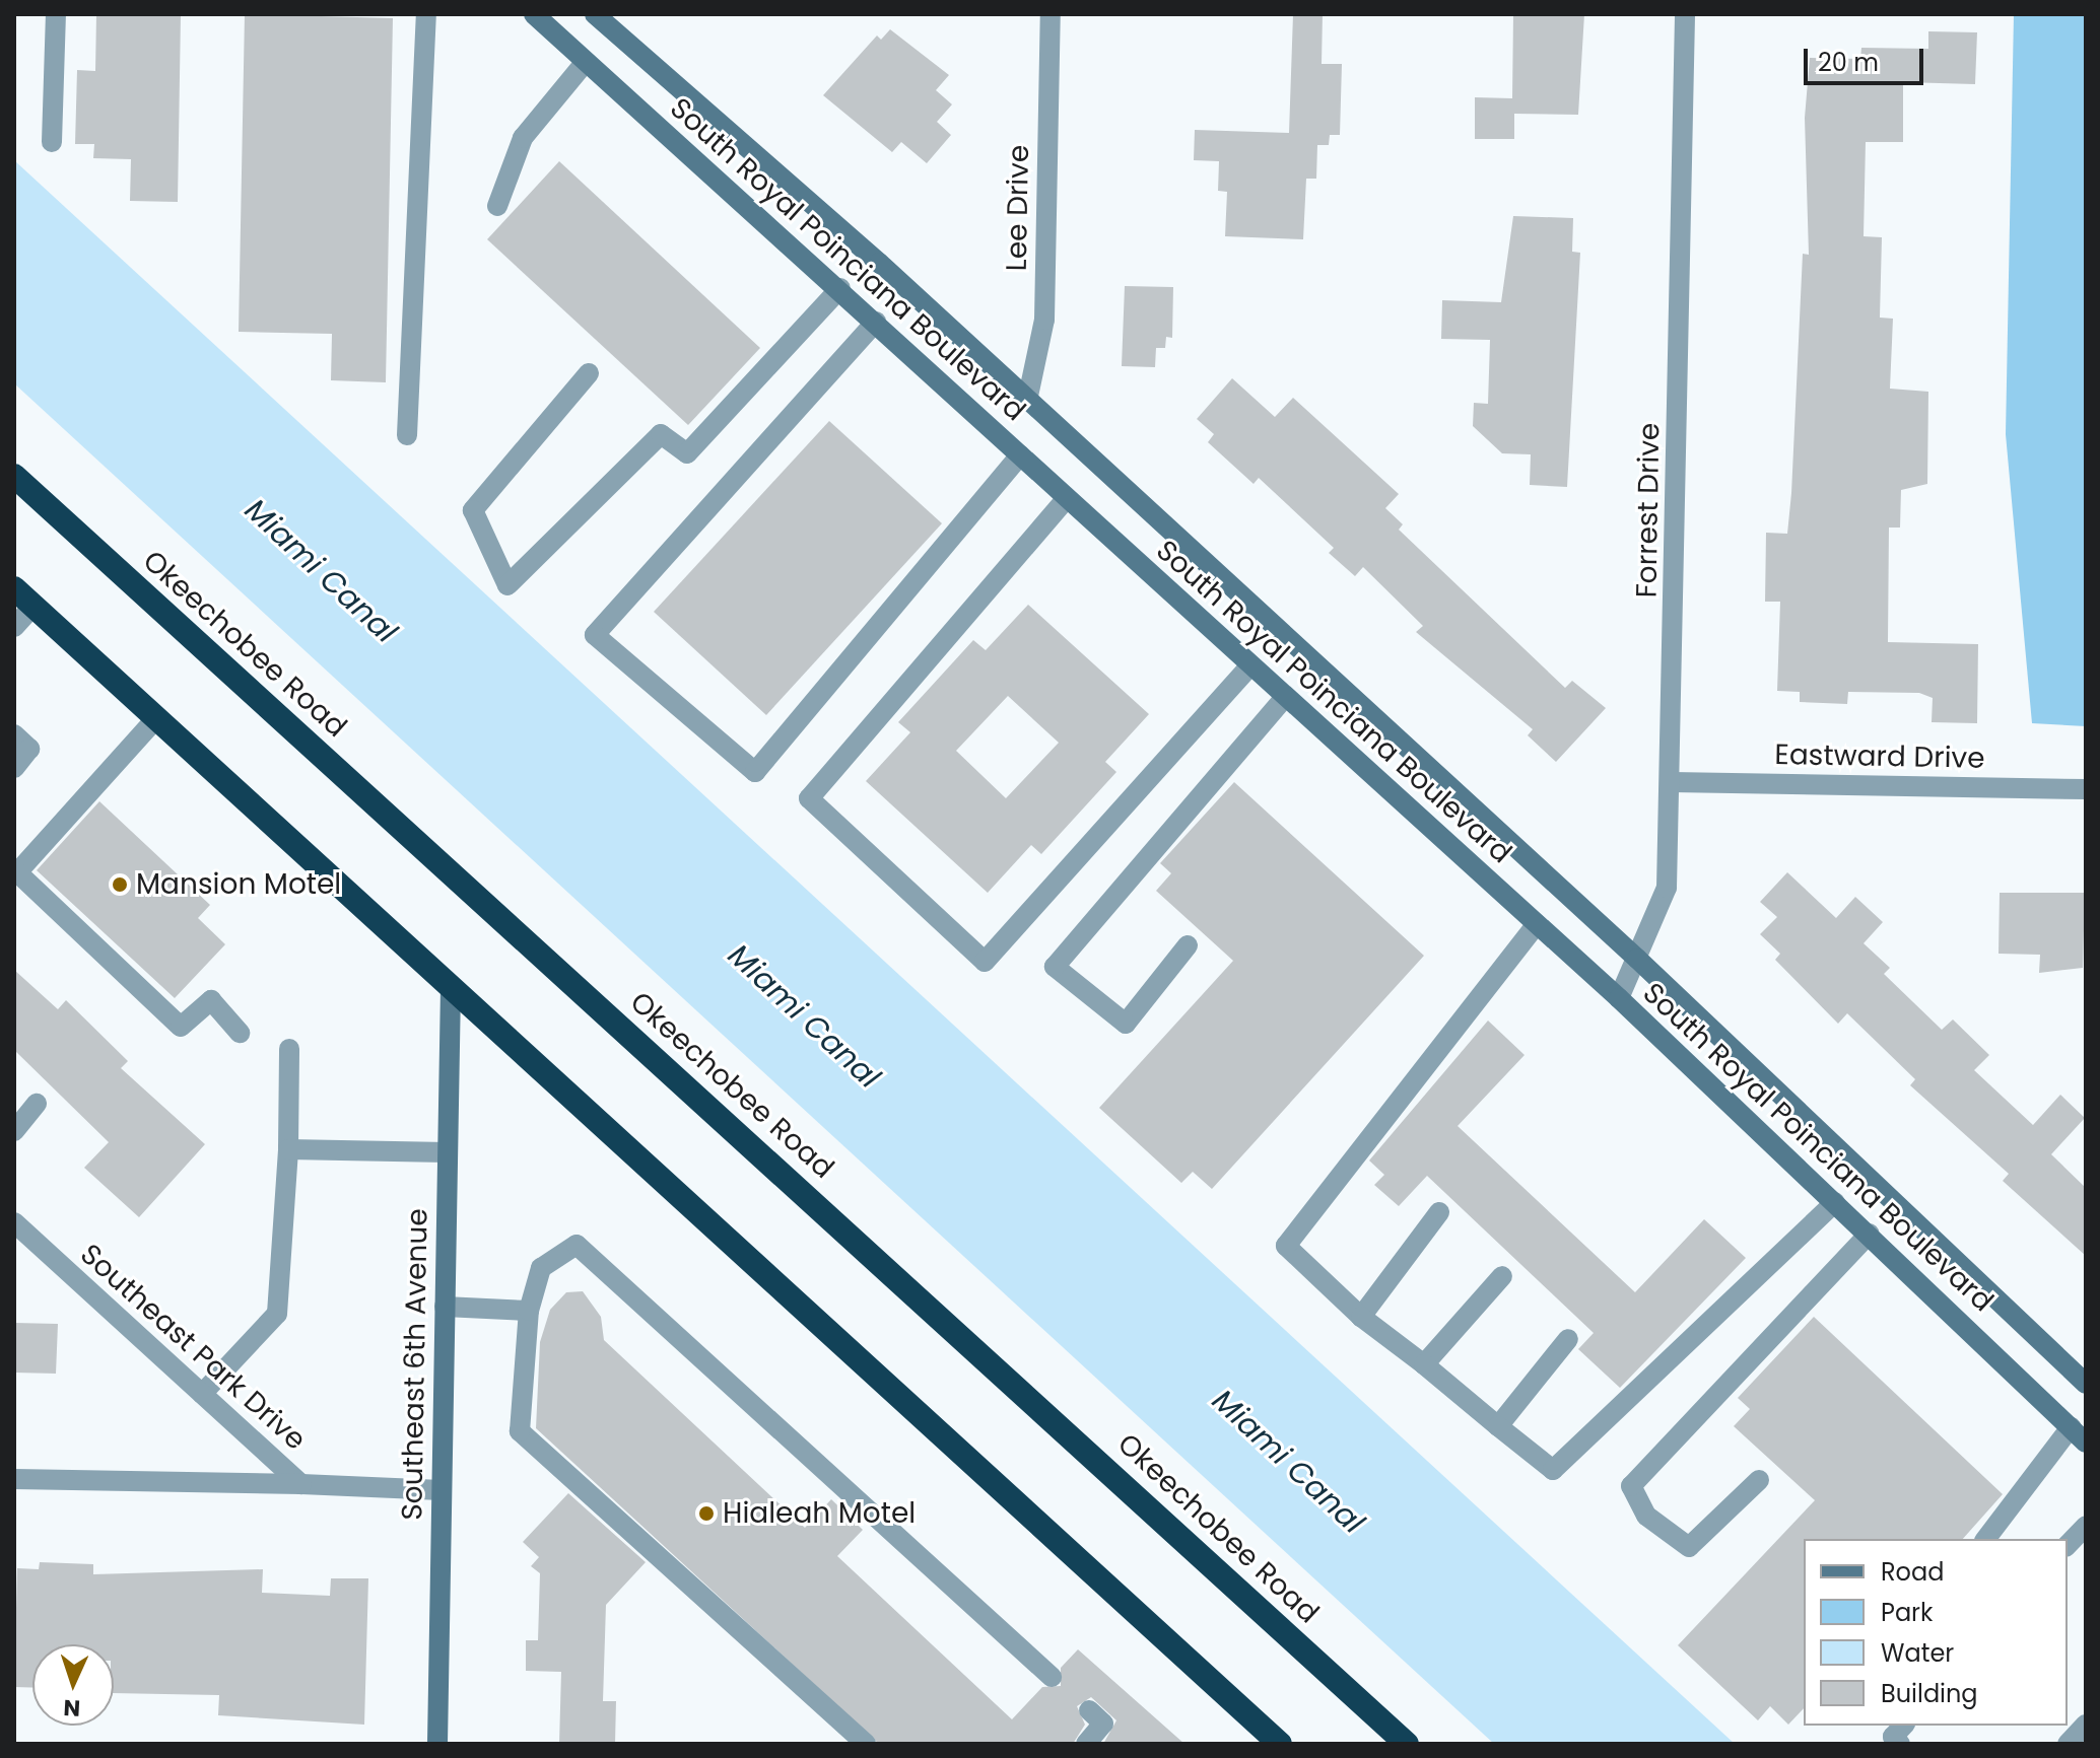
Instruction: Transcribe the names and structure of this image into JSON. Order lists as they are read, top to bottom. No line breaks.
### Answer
{"streets":{"highway":["Okeechobee Road"],"street":["Lee Drive","South Royal Poinciana Boulevard","Forrest Drive","Eastward Drive","Southeast Park Drive","Southeast 6th Avenue"]},"crossings":[["Lee Drive","South Royal Poinciana Boulevard"],["South Royal Poinciana Boulevard","Forrest Drive"],["Forrest Drive","Eastward Drive"],["Southeast Park Drive","Southeast 6th Avenue"]],"water":["Miami Canal"],"places":["Mansion Motel","Hialeah Motel"],"legend":["Road","Park","Water","Building"],"scale_bar":"20 m","north":"bottom"}
